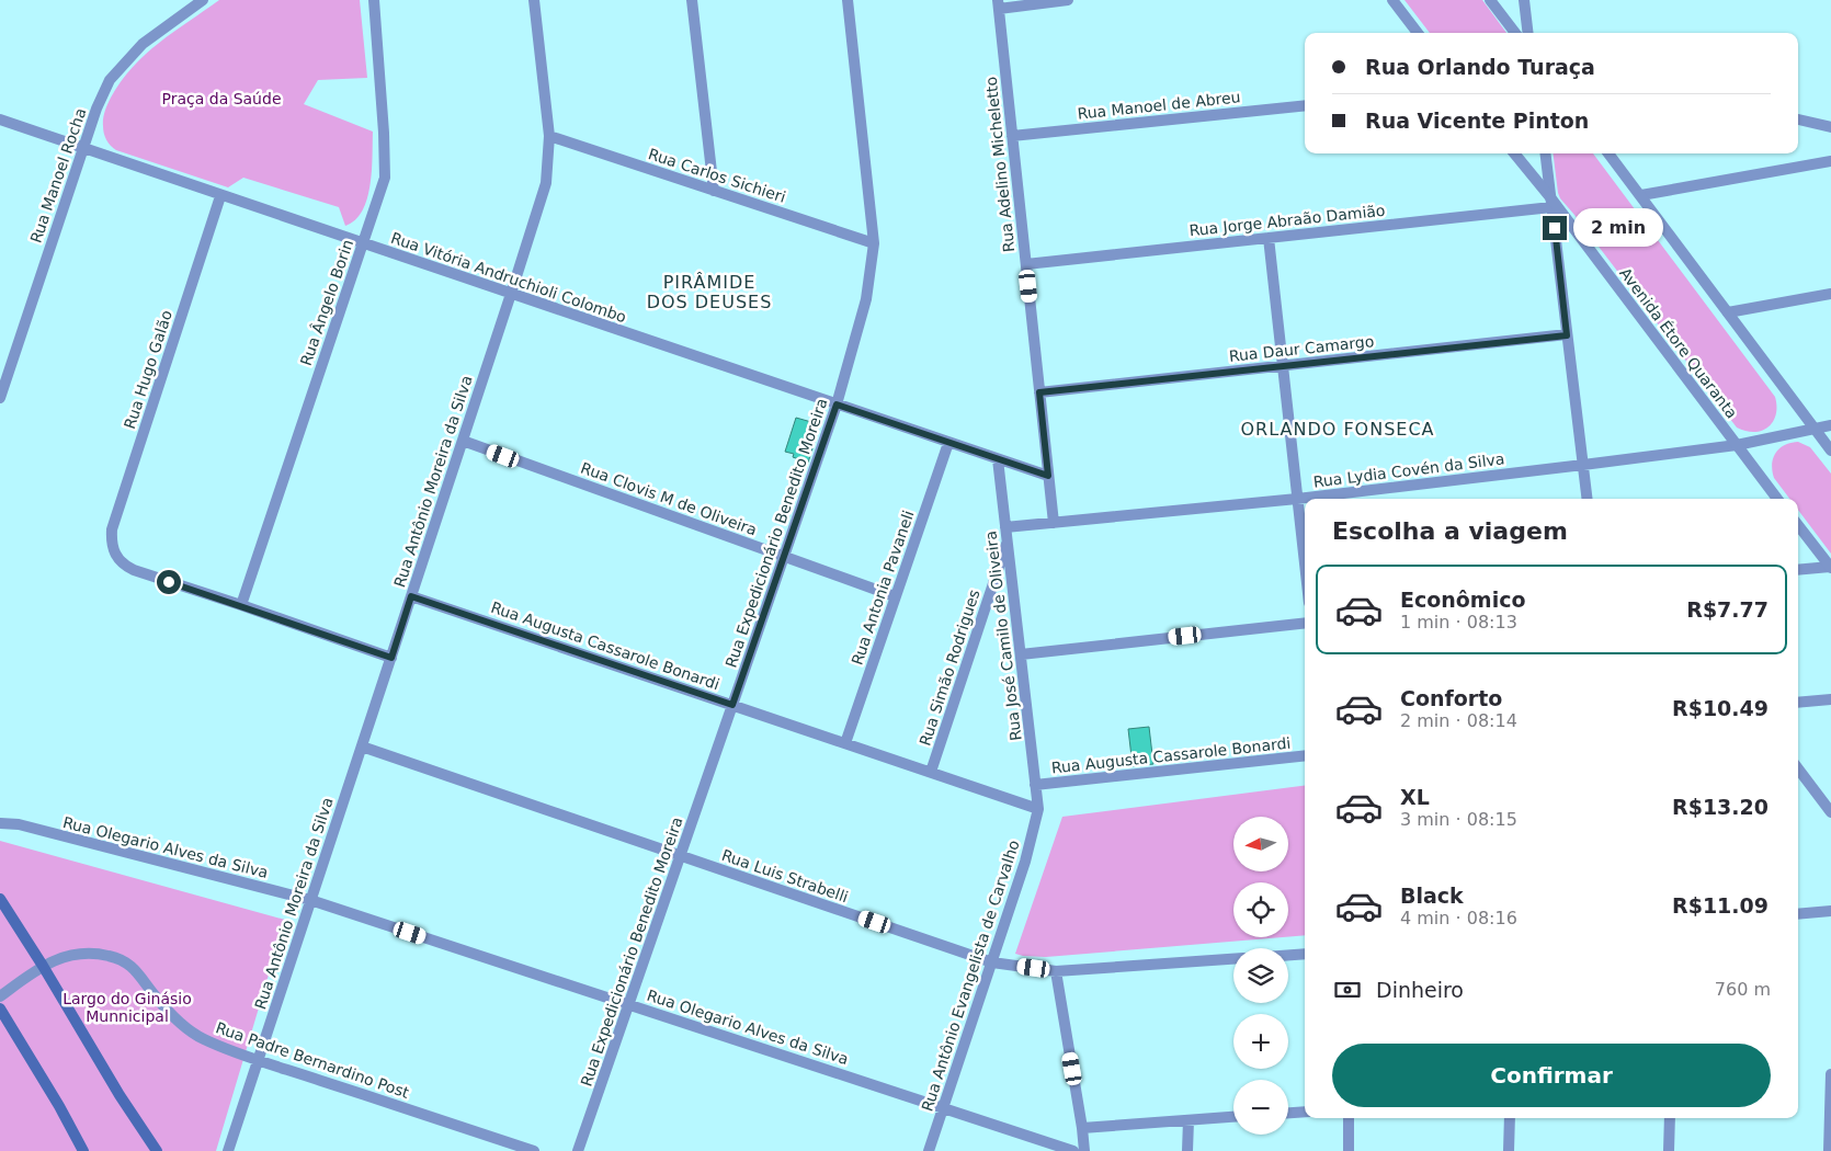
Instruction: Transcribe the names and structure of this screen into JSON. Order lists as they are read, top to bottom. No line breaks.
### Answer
{"streets":{"street":["Rua Manoel de Abreu","Rua Adelino Micheletto","Rua Manoel Rocha","Rua Carlos Sichieri","Rua Jorge Abraão Damião","Rua Vitória Andruchioli Colombo","Rua Ângelo Borin","Avenida Étore Quaranta","Rua Daur Camargo","Rua Hugo Galão","Rua Lydia Covén da Silva","Rua Antônio Moreira da Silva","Rua Clovis M de Oliveira","Rua Expedicionário Benedito Moreira","Rua Antonia Pavaneli","Rua José Camilo de Oliveira","Rua Augusta Cassarole Bonardi","Rua Simão Rodrigues","Rua Olegario Alves da Silva","Rua Luis Strabelli","Rua Antônio Evangelista de Carvalho","Rua Padre Bernardino Post"]},"crossings":[["Rua Manoel de Abreu","Rua Adelino Micheletto"],["Rua Adelino Micheletto","Rua Jorge Abraão Damião"],["Rua Adelino Micheletto","Rua Vitória Andruchioli Colombo"],["Rua Adelino Micheletto","Rua Daur Camargo"],["Rua Adelino Micheletto","Rua Lydia Covén da Silva"],["Rua Manoel Rocha","Rua Vitória Andruchioli Colombo"],["Rua Carlos Sichieri","Rua Antônio Moreira da Silva"],["Rua Carlos Sichieri","Rua Expedicionário Benedito Moreira"],["Rua Jorge Abraão Damião","Avenida Étore Quaranta"],["Rua Vitória Andruchioli Colombo","Rua Ângelo Borin"],["Rua Vitória Andruchioli Colombo","Rua Hugo Galão"],["Rua Vitória Andruchioli Colombo","Rua Antônio Moreira da Silva"],["Rua Vitória Andruchioli Colombo","Rua Expedicionário Benedito Moreira"],["Rua Vitória Andruchioli Colombo","Rua Antonia Pavaneli"],["Rua Vitória Andruchioli Colombo","Rua José Camilo de Oliveira"],["Rua Ângelo Borin","Rua Hugo Galão"],["Avenida Étore Quaranta","Rua Lydia Covén da Silva"],["Rua Lydia Covén da Silva","Rua José Camilo de Oliveira"],["Rua Antônio Moreira da Silva","Rua Clovis M de Oliveira"],["Rua Antônio Moreira da Silva","Rua Augusta Cassarole Bonardi"],["Rua Antônio Moreira da Silva","Rua Olegario Alves da Silva"],["Rua Antônio Moreira da Silva","Rua Luis Strabelli"],["Rua Antônio Moreira da Silva","Rua Padre Bernardino Post"],["Rua Clovis M de Oliveira","Rua Expedicionário Benedito Moreira"],["Rua Clovis M de Oliveira","Rua Antonia Pavaneli"],["Rua Expedicionário Benedito Moreira","Rua Augusta Cassarole Bonardi"],["Rua Expedicionário Benedito Moreira","Rua Olegario Alves da Silva"],["Rua Expedicionário Benedito Moreira","Rua Luis Strabelli"],["Rua Antonia Pavaneli","Rua Augusta Cassarole Bonardi"],["Rua José Camilo de Oliveira","Rua Augusta Cassarole Bonardi"],["Rua José Camilo de Oliveira","Rua Simão Rodrigues"],["Rua José Camilo de Oliveira","Rua Antônio Evangelista de Carvalho"],["Rua Augusta Cassarole Bonardi","Rua Simão Rodrigues"],["Rua Augusta Cassarole Bonardi","Rua Antônio Evangelista de Carvalho"],["Rua Olegario Alves da Silva","Rua Antônio Evangelista de Carvalho"],["Rua Luis Strabelli","Rua Antônio Evangelista de Carvalho"]],"districts":["PIRÂMIDE DOS DEUSES","ORLANDO FONSECA"],"parks":["Praça da Saúde","Largo do Ginásio Munnicipal"],"north":"left","page":{"banner":["Rua Orlando Turaça","Rua Vicente Pinton"],"bubble":"2 min","heading":"Escolha a viagem","list":[{"name":"Econômico","note":"1 min · 08:13","value":"R$7.77"},{"name":"Conforto","note":"2 min · 08:14","value":"R$10.49"},{"name":"XL","note":"3 min · 08:15","value":"R$13.20"},{"name":"Black","note":"4 min · 08:16","value":"R$11.09"}],"map_buttons":["+","−"],"pay":["Dinheiro","760 m"],"buttons":"Confirmar"}}
